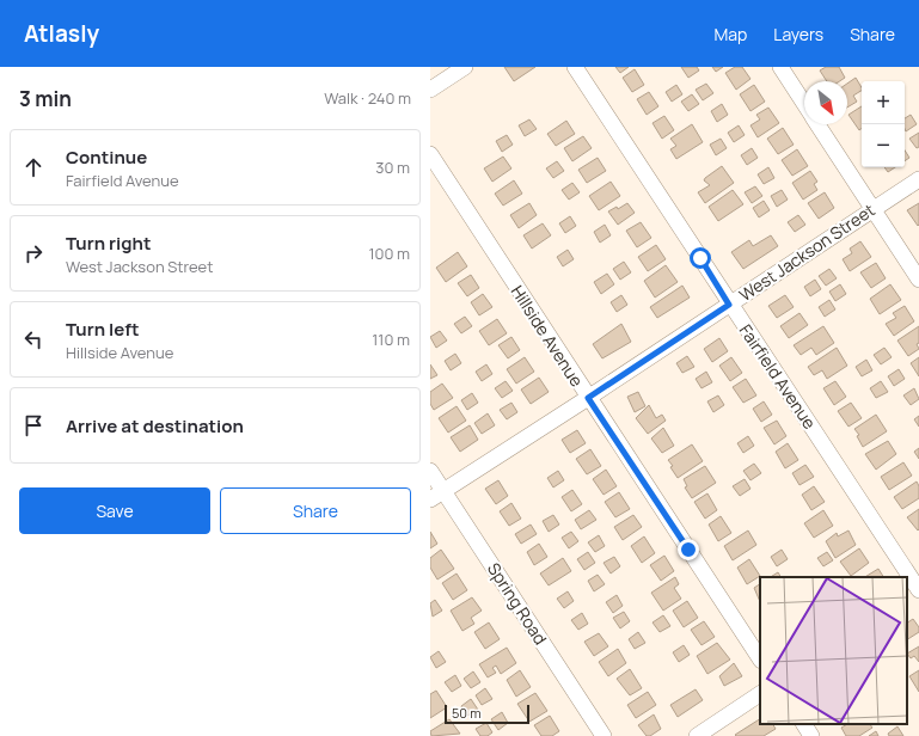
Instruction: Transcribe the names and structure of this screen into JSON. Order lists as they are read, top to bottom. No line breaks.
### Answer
{"streets":{"street":["West Jackson Street","Hillside Avenue","Fairfield Avenue","Spring Road"]},"crossings":[["West Jackson Street","Hillside Avenue"],["West Jackson Street","Fairfield Avenue"],["West Jackson Street","Spring Road"]],"scale_bar":"50 m","north":"bottom right","page":{"header":"Atlasly","nav":["Map","Layers","Share"],"heading":["3 min","Walk · 240 m"],"map_buttons":["+","−"],"list":[["Continue","Fairfield Avenue","30 m"],["Turn right","West Jackson Street","100 m"],["Turn left","Hillside Avenue","110 m"],"Arrive at destination"],"buttons":["Save","Share"],"scale":"50 m"}}
